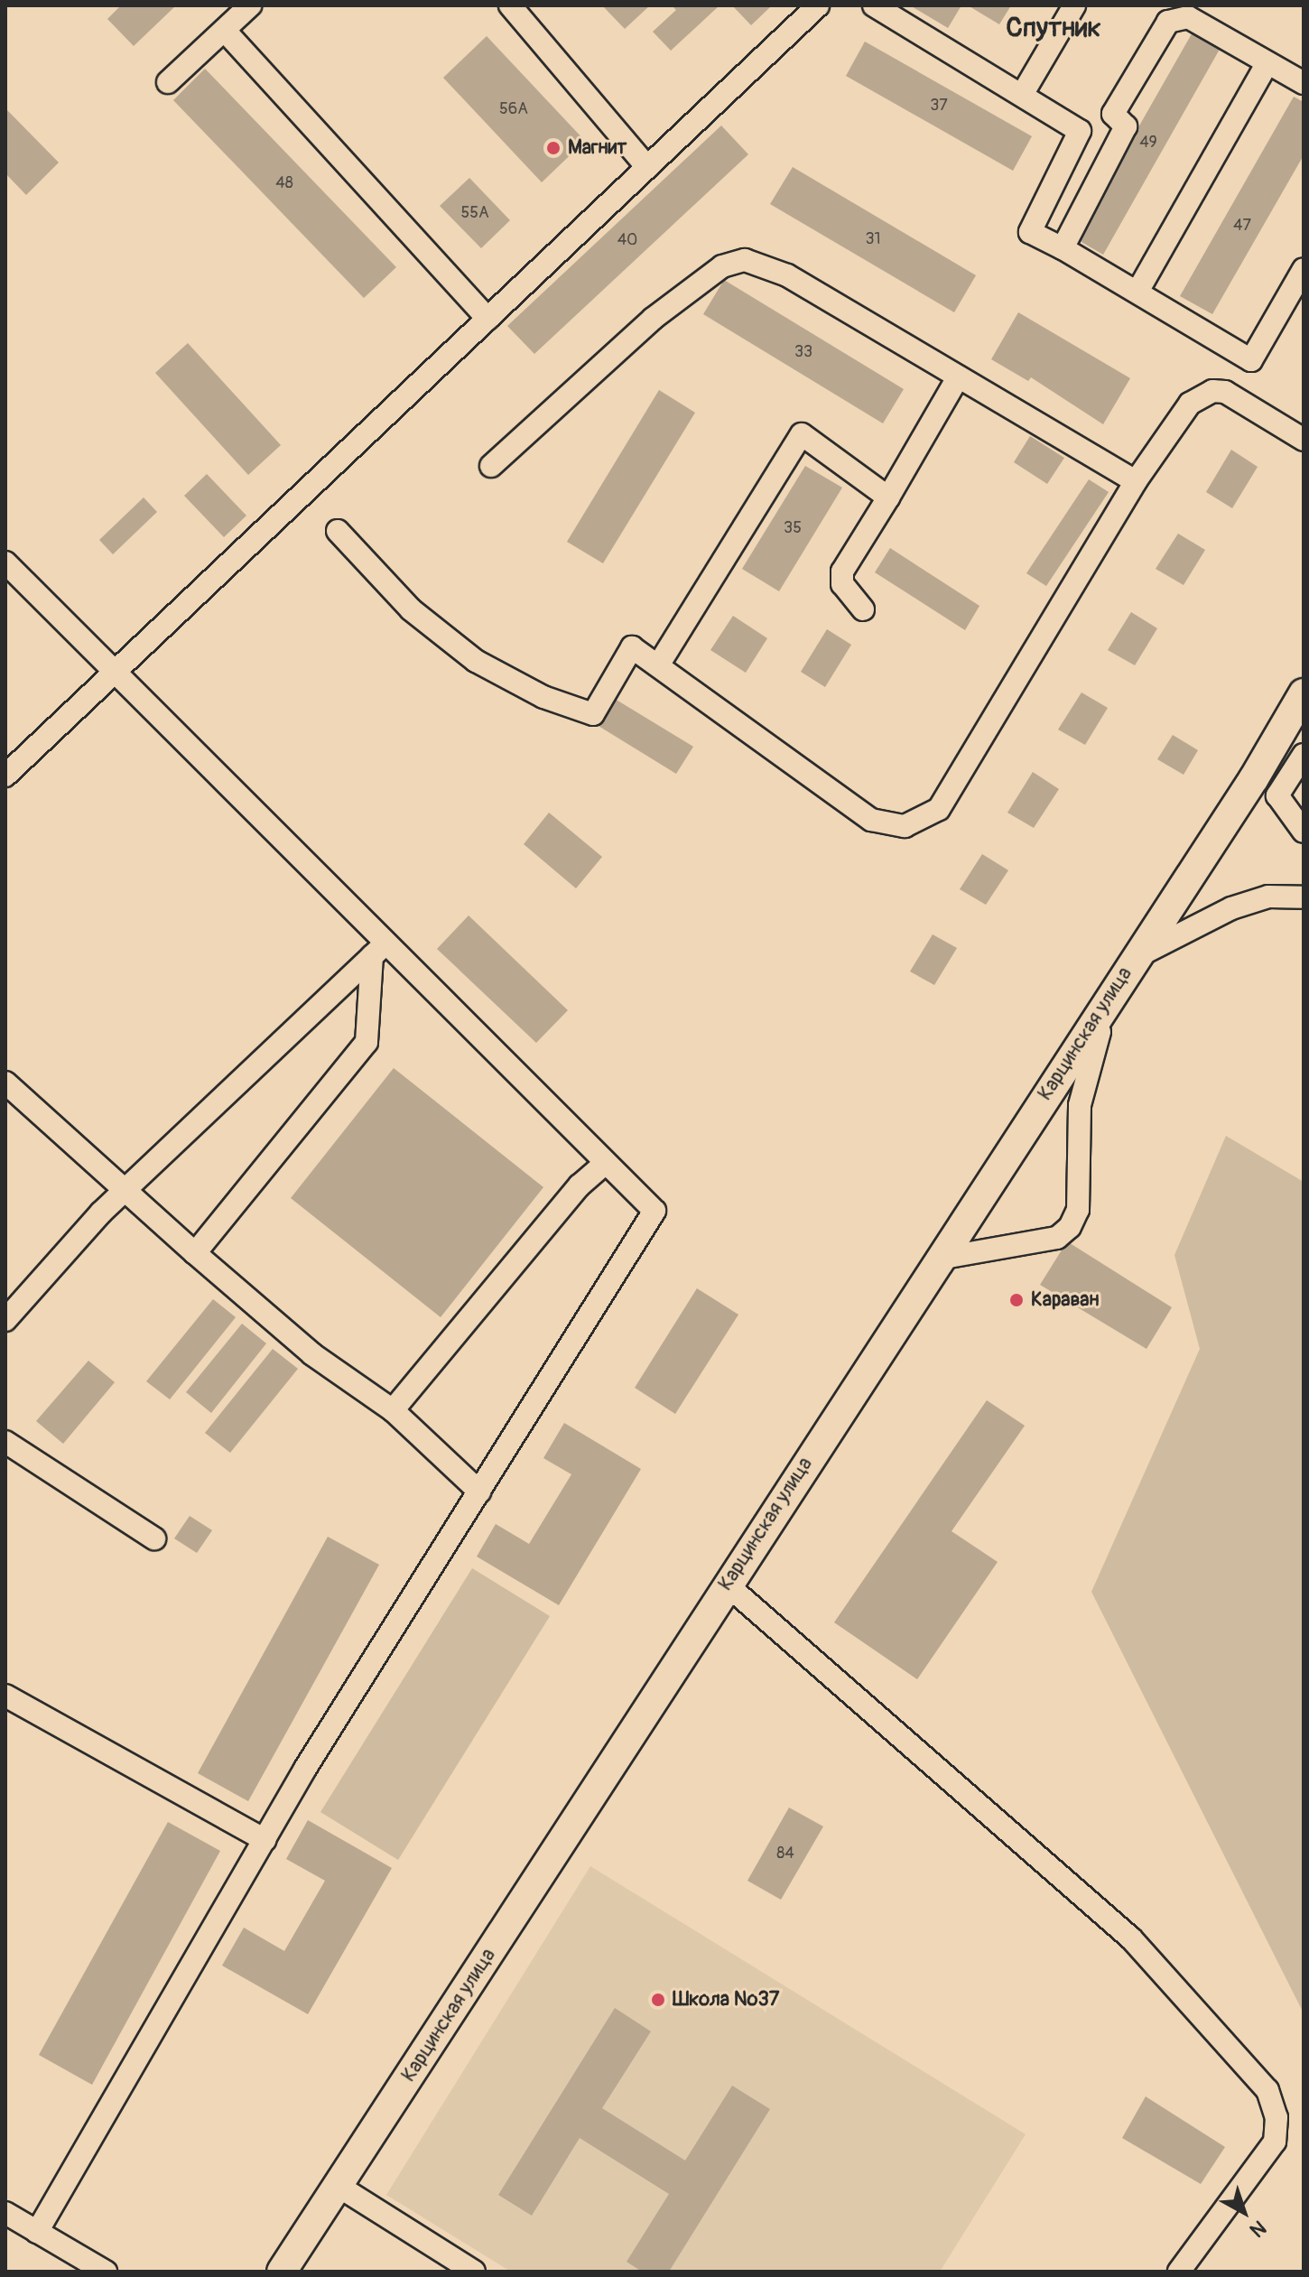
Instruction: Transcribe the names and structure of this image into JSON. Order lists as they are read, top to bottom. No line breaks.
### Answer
{"streets":{"main road":["Карцинская улица"]},"districts":["Спутник"],"places":["Магнит","Караван","Школа №37"],"house_numbers":["37","56А","49","48","55А","47","31","40","33","35","84"],"north":"bottom right"}
